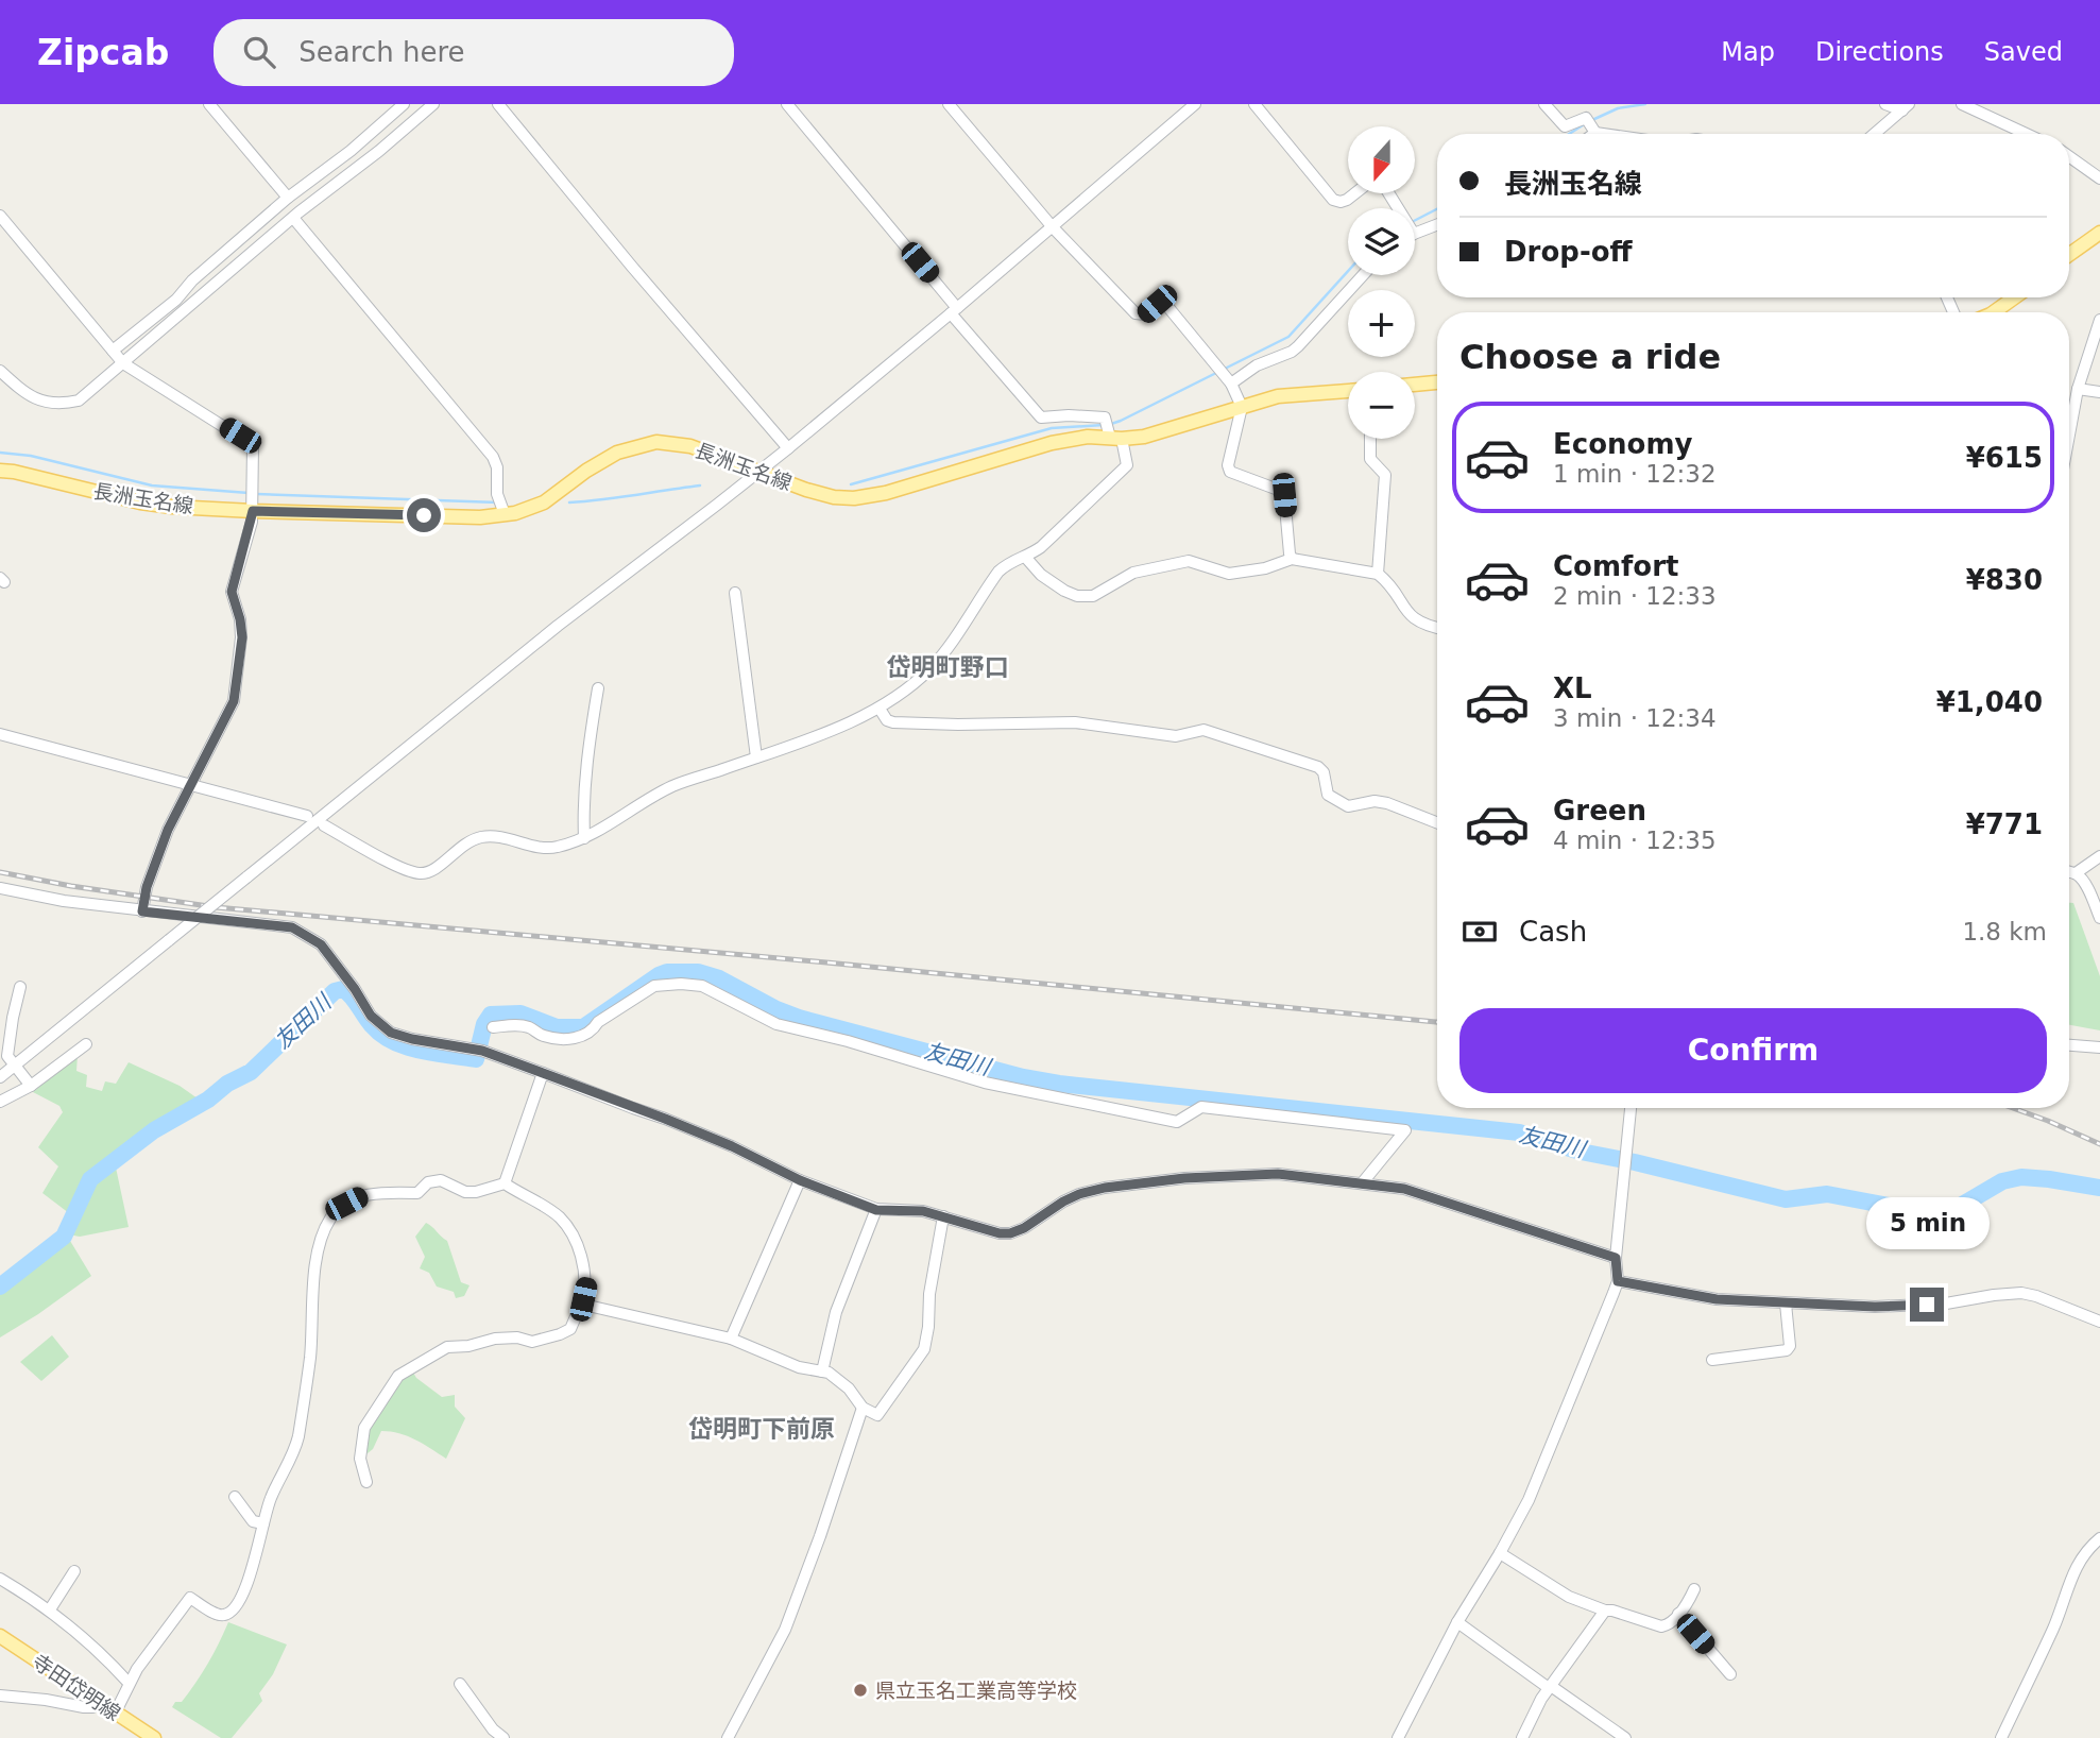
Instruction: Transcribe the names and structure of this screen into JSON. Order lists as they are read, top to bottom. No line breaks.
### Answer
{"streets":{"main road":["長洲玉名線","寺田岱明線"]},"districts":["岱明町野口","岱明町下前原"],"water":["友田川"],"places":["県立玉名工業高等学校"],"north":"bottom","page":{"header":"Zipcab","search":"Search here","nav":["Map","Directions","Saved"],"map_buttons":["+","−"],"banner":["長洲玉名線","Drop-off"],"heading":"Choose a ride","list":[{"name":"Economy","note":"1 min · 12:32","value":"¥615"},{"name":"Comfort","note":"2 min · 12:33","value":"¥830"},{"name":"XL","note":"3 min · 12:34","value":"¥1,040"},{"name":"Green","note":"4 min · 12:35","value":"¥771"}],"pay":["Cash","1.8 km"],"buttons":"Confirm","bubble":"5 min"}}
